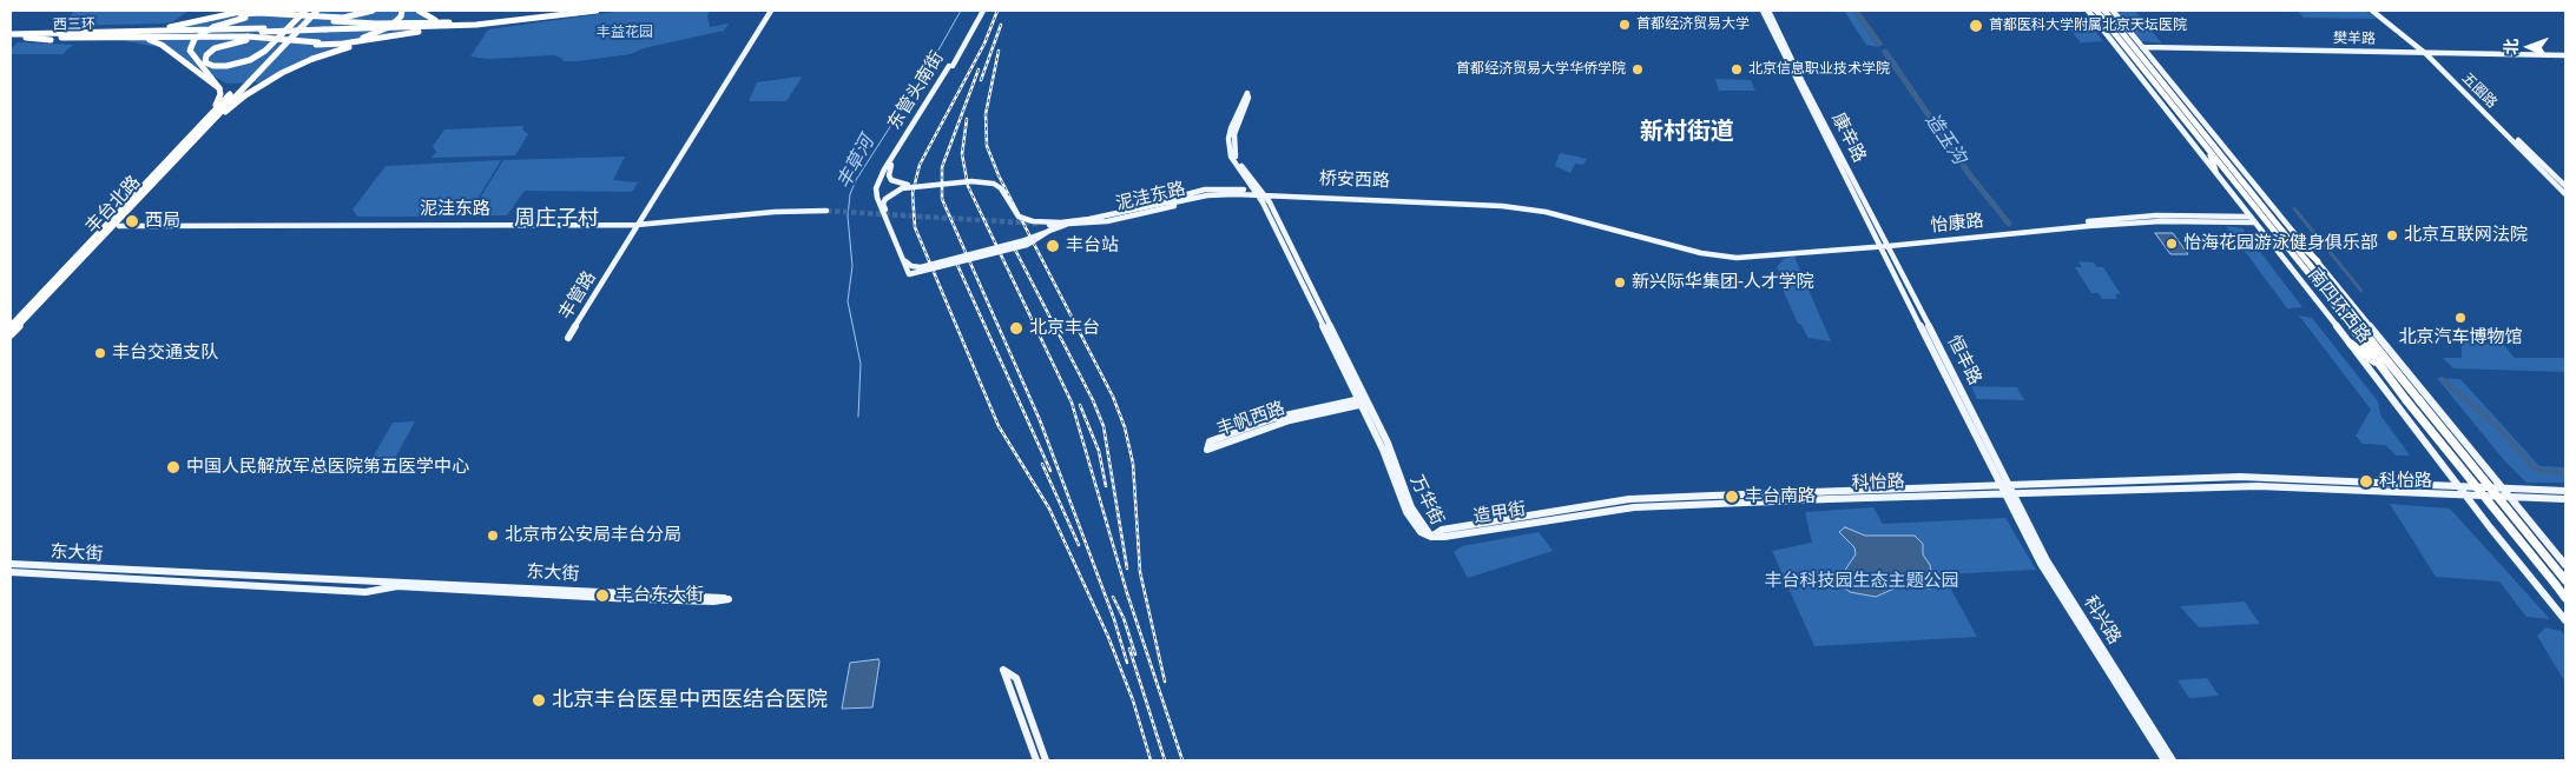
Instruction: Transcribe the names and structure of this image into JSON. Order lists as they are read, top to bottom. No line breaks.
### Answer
{"streets":{"highway":["西三环","丰台北路","南四环西路"],"main road":["樊羊路","东管头南街","五圈路","康辛路","桥安西路","泥洼东路","怡康路","丰管路","恒丰路","丰帆西路","科怡路","万华街","造甲街","东大街","科兴路"]},"crossings":[["樊羊路","五圈路"],["樊羊路","南四环西路"],["东管头南街","桥安西路"],["东管头南街","泥洼东路"],["康辛路","怡康路"],["康辛路","恒丰路"],["桥安西路","泥洼东路"],["桥安西路","怡康路"],["桥安西路","万华街"],["泥洼东路","丰管路"],["泥洼东路","万华街"],["怡康路","南四环西路"],["怡康路","恒丰路"],["南四环西路","科怡路"],["恒丰路","科怡路"],["恒丰路","科兴路"],["丰帆西路","万华街"],["科怡路","造甲街"],["科怡路","科兴路"],["万华街","造甲街"]],"districts":["新村街道","周庄子村"],"water":["造玉沟","丰草河"],"parks":["丰益花园","丰台科技园生态主题公园"],"places":["首都经济贸易大学","首都医科大学附属北京天坛医院","首都经济贸易大学华侨学院","北京信息职业技术学院","西局","北京互联网法院","怡海花园游泳健身俱乐部","丰台站","新兴际华集团-人才学院","北京汽车博物馆","北京丰台","丰台交通支队","中国人民解放军总医院第五医学中心","科怡路","丰台南路","北京市公安局丰台分局","丰台东大街","北京丰台医星中西医结合医院"],"north":"left"}
